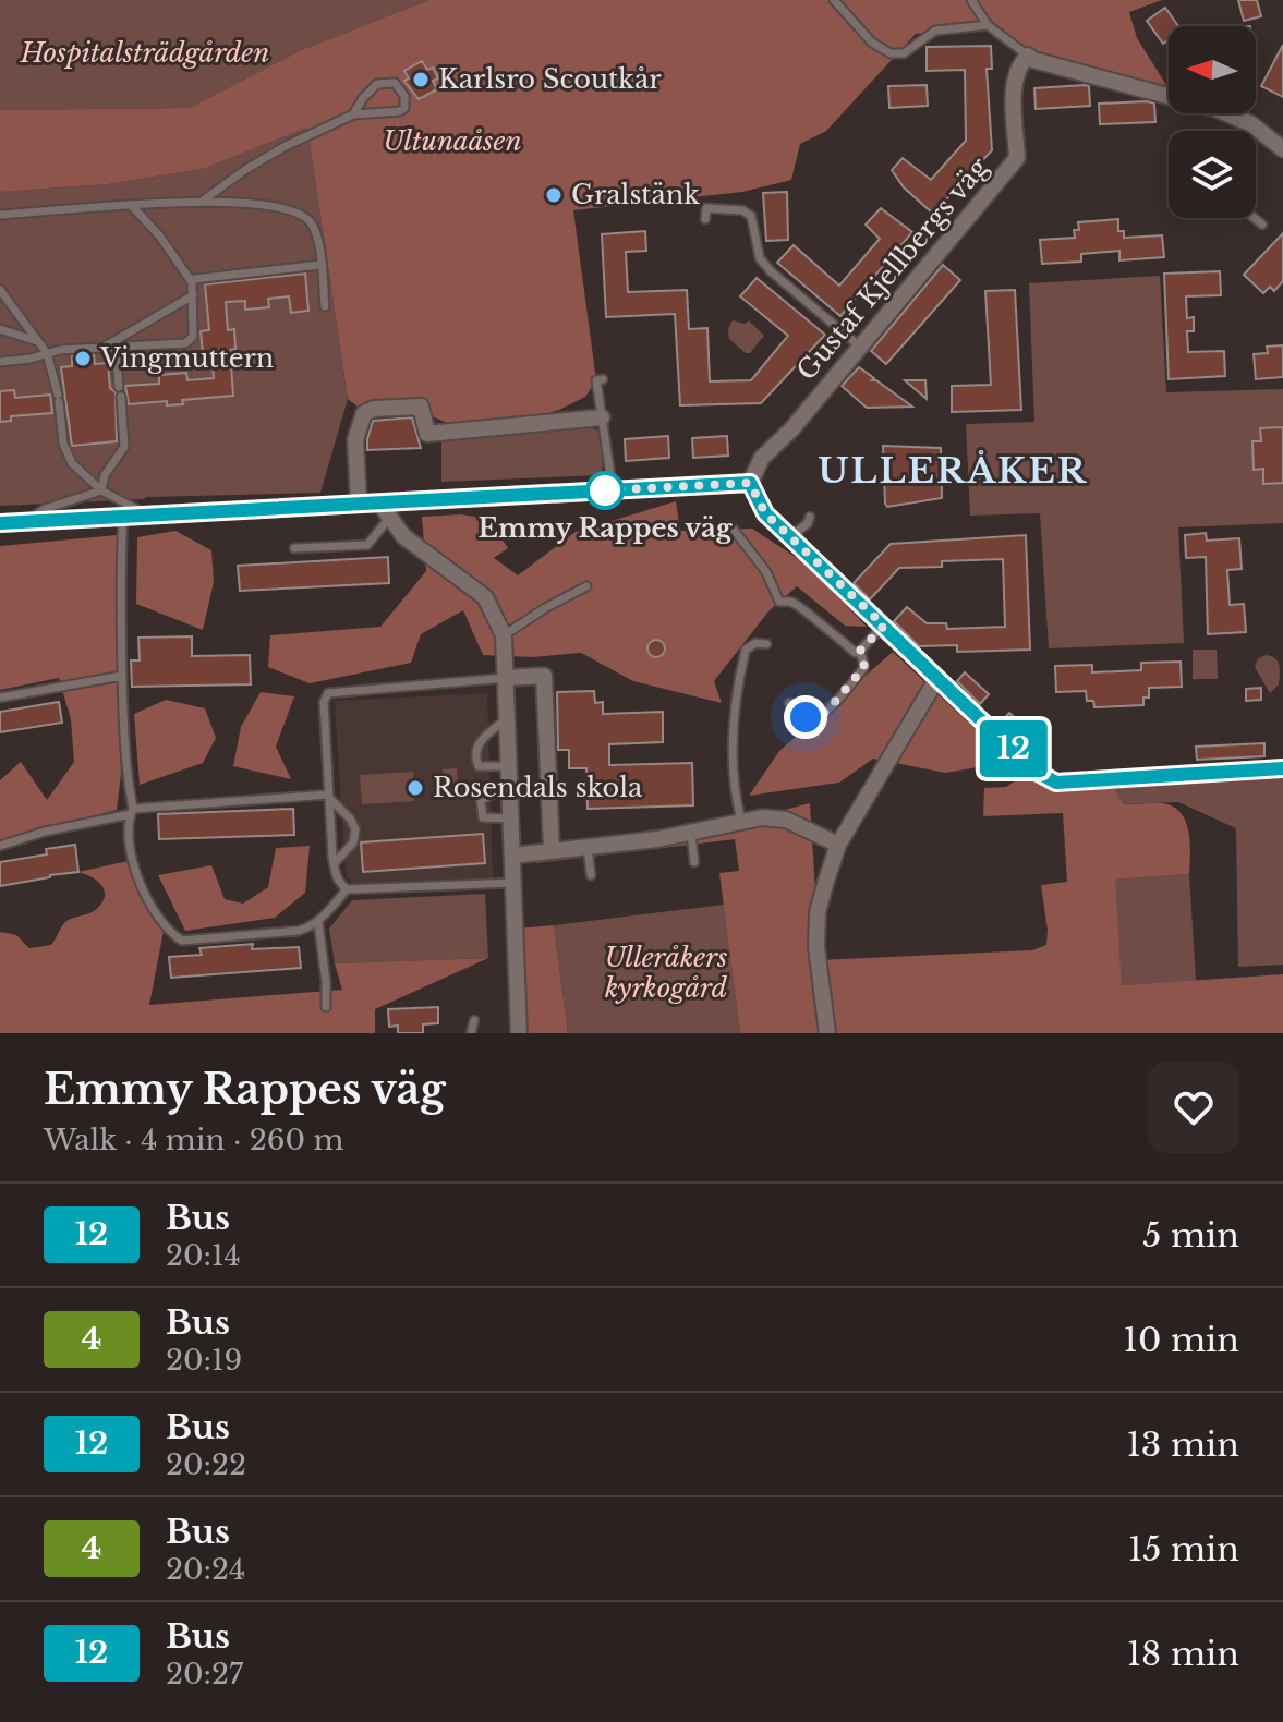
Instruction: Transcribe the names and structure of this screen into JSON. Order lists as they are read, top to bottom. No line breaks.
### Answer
{"streets":{"street":["Gustaf Kjellbergs väg"]},"districts":["ULLERÅKER"],"parks":["Hospitalsträdgården","Ultunaåsen","Ulleråkers kyrkogård"],"places":["Karlsro Scoutkår","Gralstänk","Vingmuttern","Emmy Rappes väg","Rosendals skola"],"lines":["bus line 12"],"north":"left","page":{"on_map":"12","heading":["Emmy Rappes väg","Walk · 4 min · 260 m"],"list":[{"mark":"12","name":"Bus","note":"20:14","value":"5 min"},{"mark":"4","name":"Bus","note":"20:19","value":"10 min"},{"mark":"12","name":"Bus","note":"20:22","value":"13 min"},{"mark":"4","name":"Bus","note":"20:24","value":"15 min"},{"mark":"12","name":"Bus","note":"20:27","value":"18 min"}]}}
